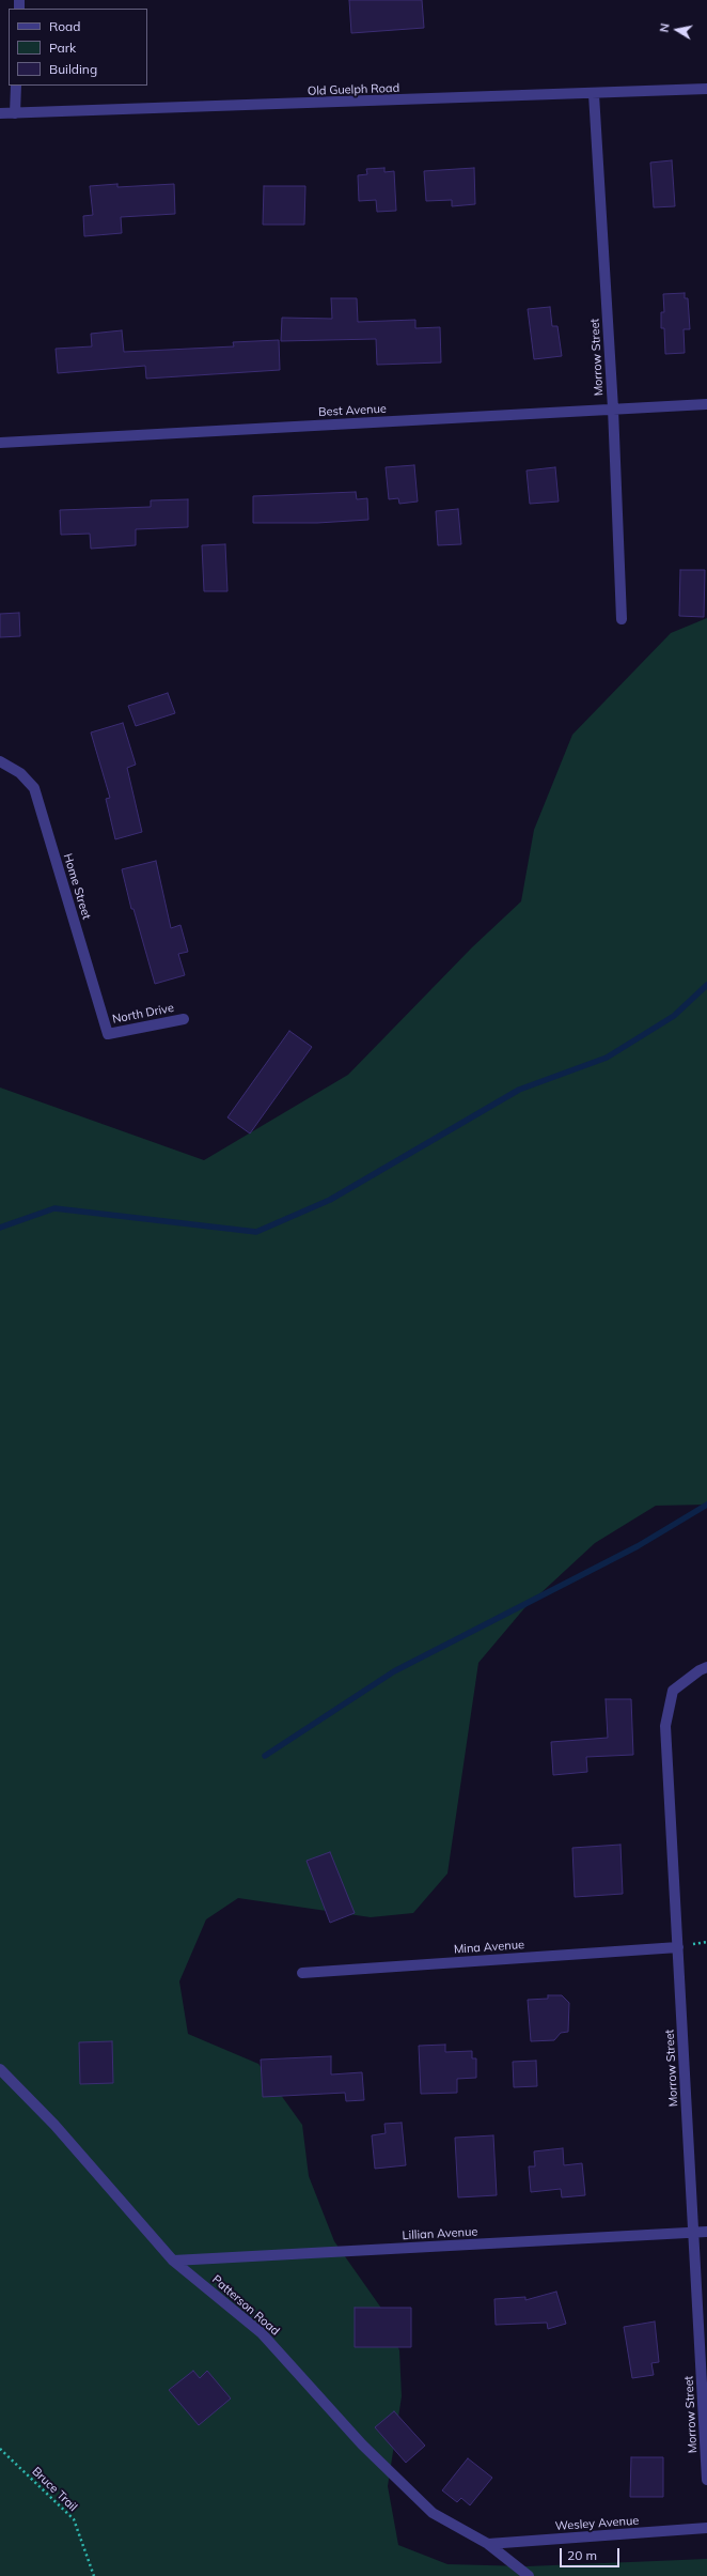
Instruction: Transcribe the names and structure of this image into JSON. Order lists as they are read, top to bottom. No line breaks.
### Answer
{"streets":{"street":["Old Guelph Road","Morrow Street","Best Avenue","Home Street","North Drive","Mina Avenue","Lillian Avenue","Patterson Road","Wesley Avenue"],"path":["Bruce Trail"]},"crossings":[["Old Guelph Road","Morrow Street"],["Morrow Street","Best Avenue"],["Morrow Street","Mina Avenue"],["Morrow Street","Lillian Avenue"],["Home Street","North Drive"],["Lillian Avenue","Patterson Road"],["Patterson Road","Wesley Avenue"]],"legend":["Road","Park","Building"],"scale_bar":"20 m","north":"left"}
